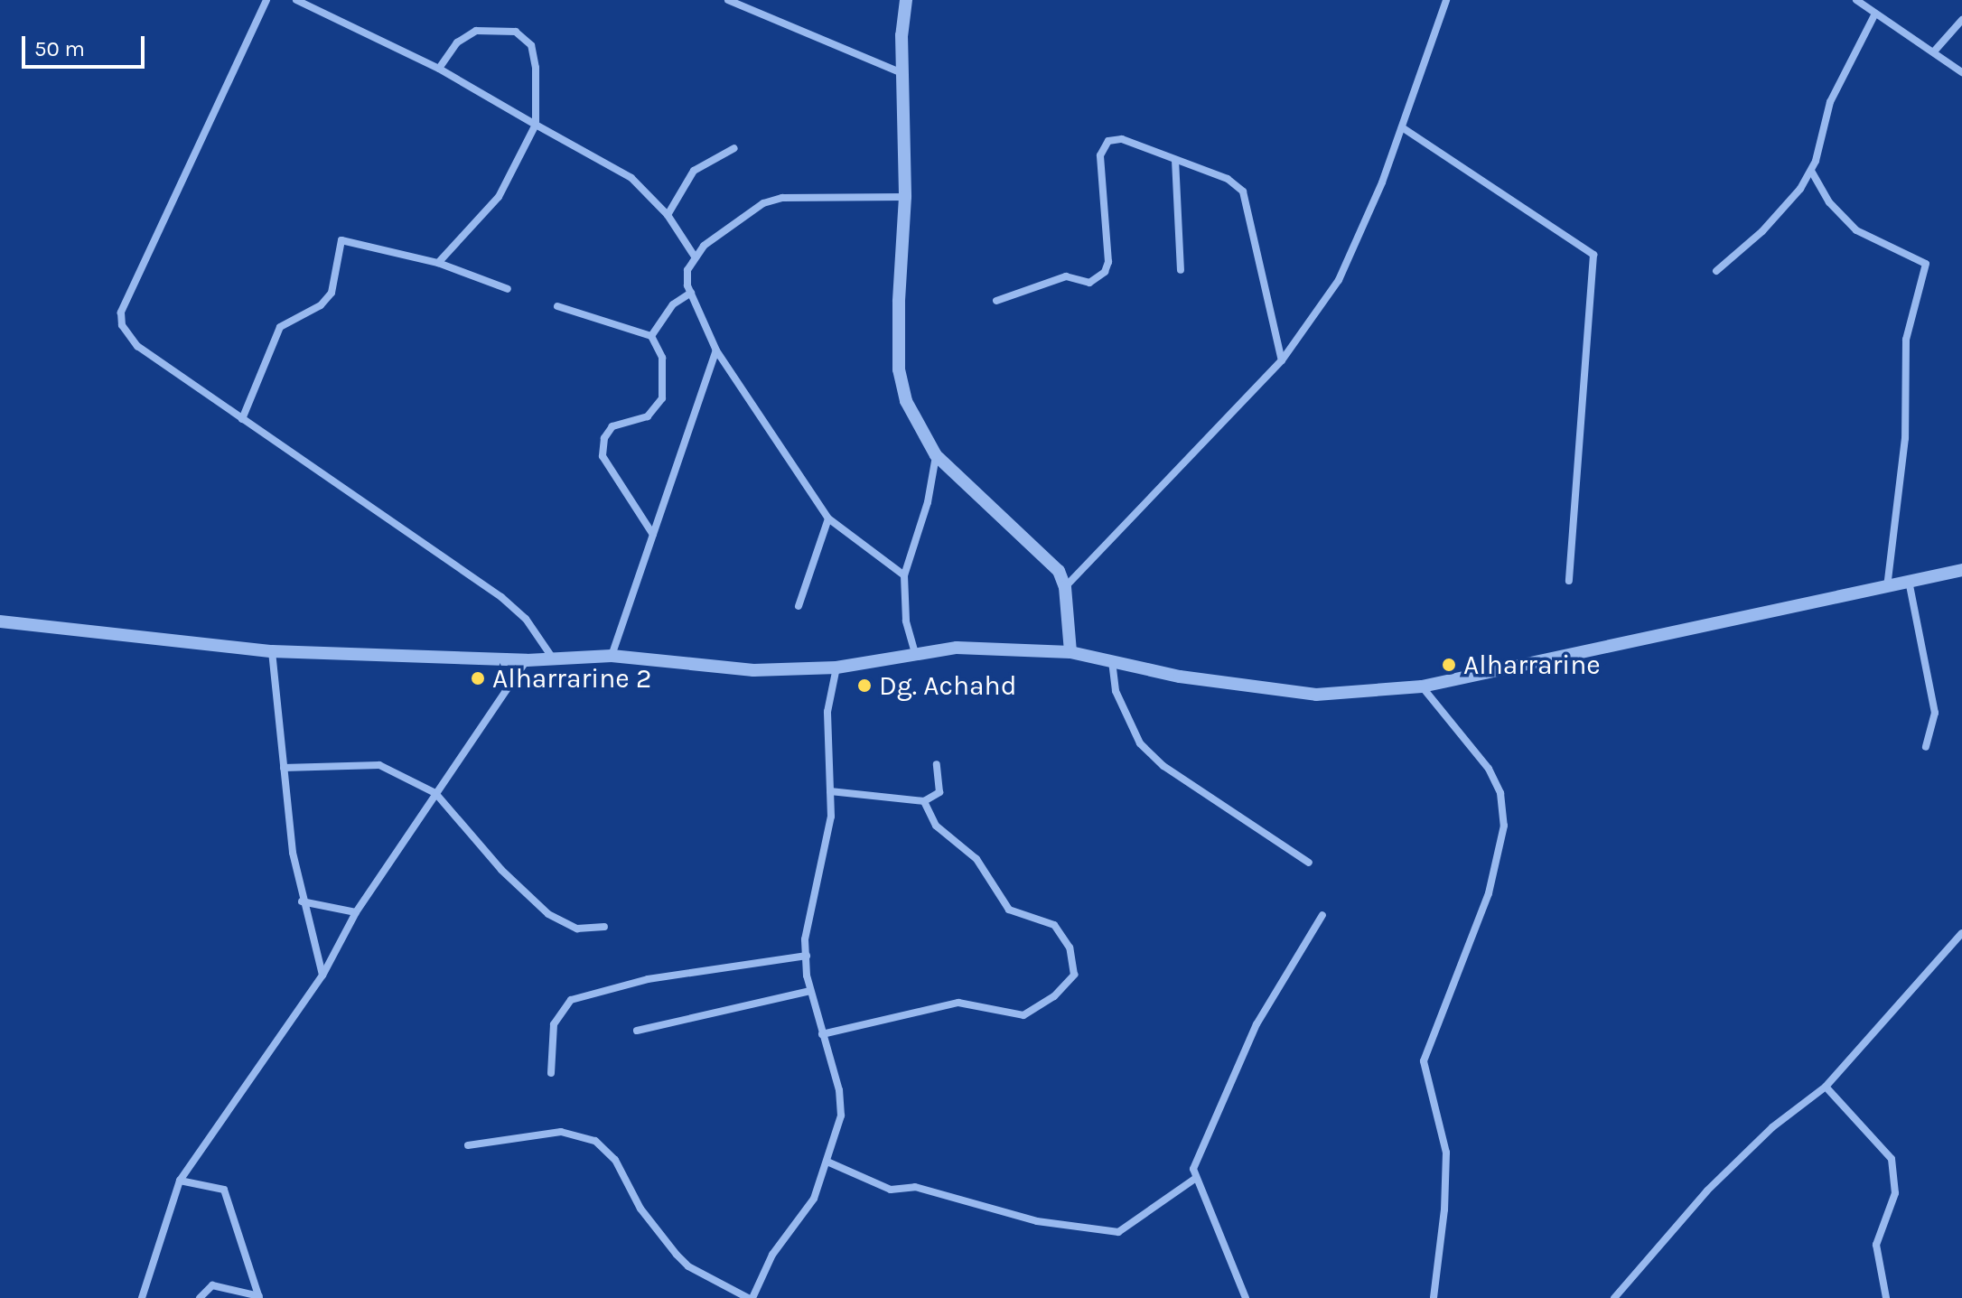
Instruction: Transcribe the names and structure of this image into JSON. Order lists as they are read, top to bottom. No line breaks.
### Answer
{"places":["Alharrarine","Alharrarine 2","Dg. Achahd"],"scale_bar":"50 m"}
